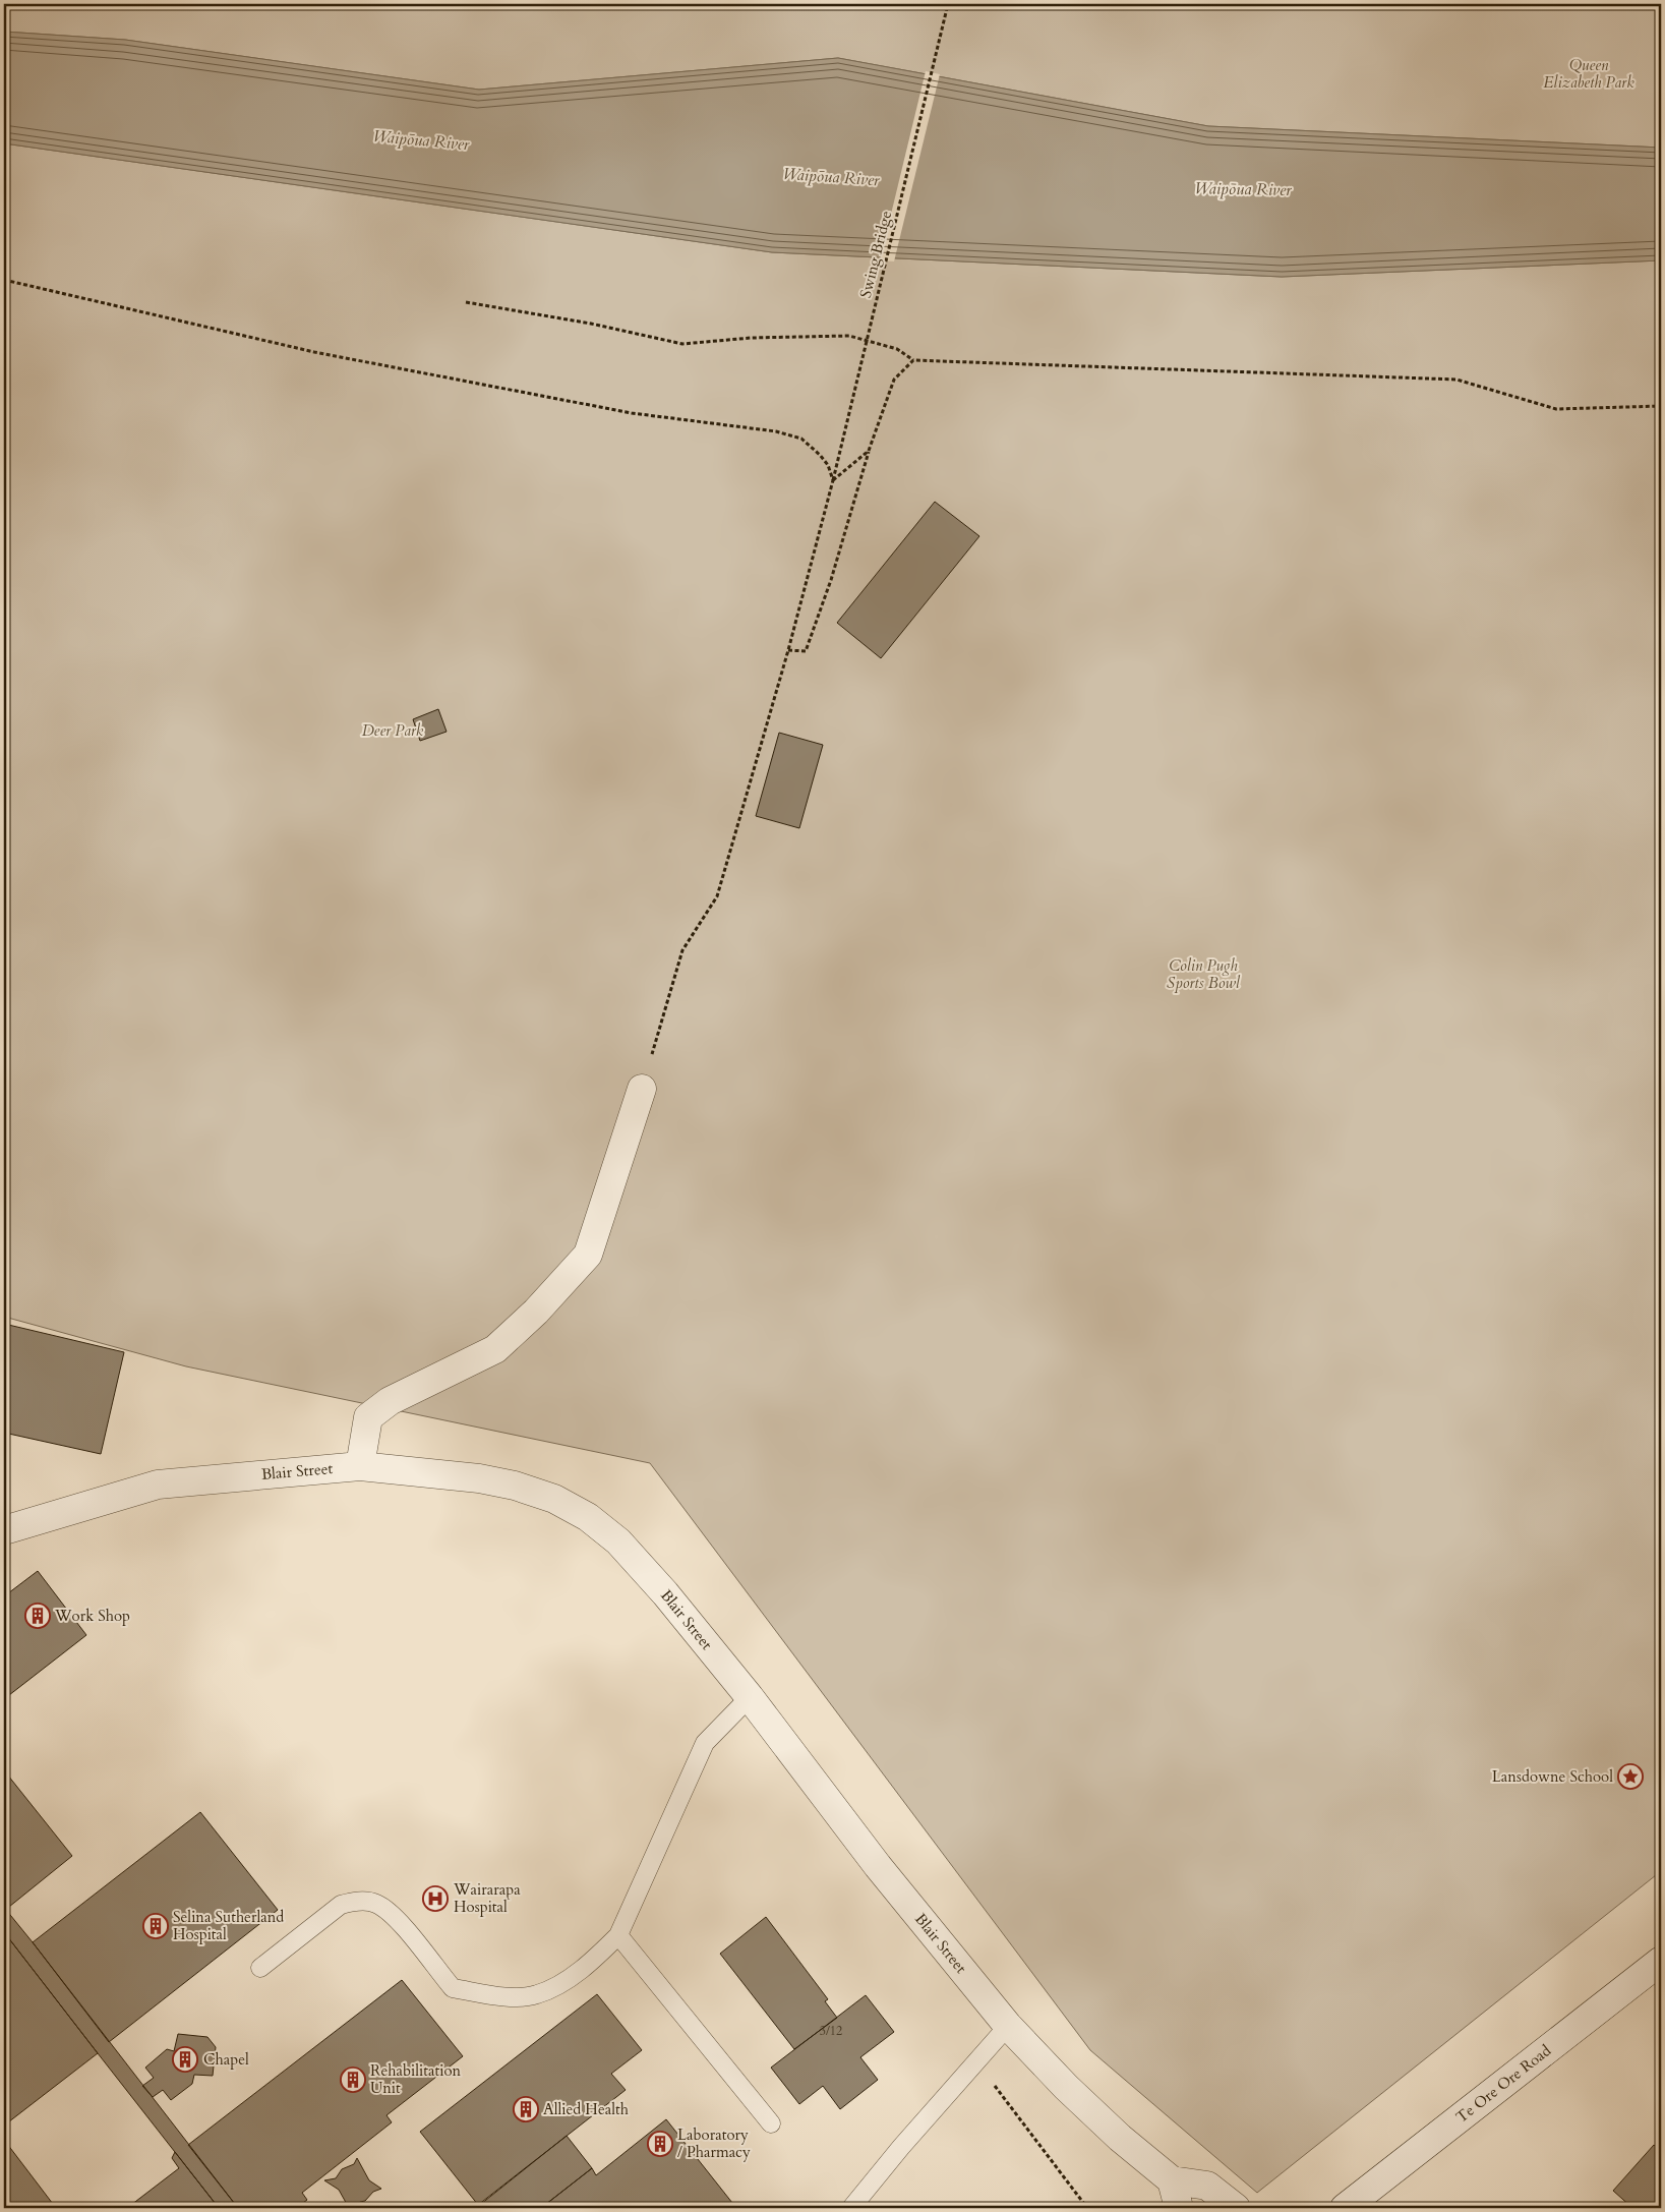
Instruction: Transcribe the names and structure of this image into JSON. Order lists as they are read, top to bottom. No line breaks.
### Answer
{"streets":{"street":["Blair Street","Te Ore Ore Road"],"path":["Swing Bridge"]},"water":["Waipōua River"],"parks":["Queen Elizabeth Park","Deer Park","Colin Pugh Sports Bowl"],"places":{"building":["Work Shop","Selina Sutherland Hospital","Chapel","Rehabilitation Unit","Allied Health","Laboratory / Pharmacy"],"place":["Lansdowne School"],"hospital":["Wairarapa Hospital"]},"house_numbers":["3/12"]}
